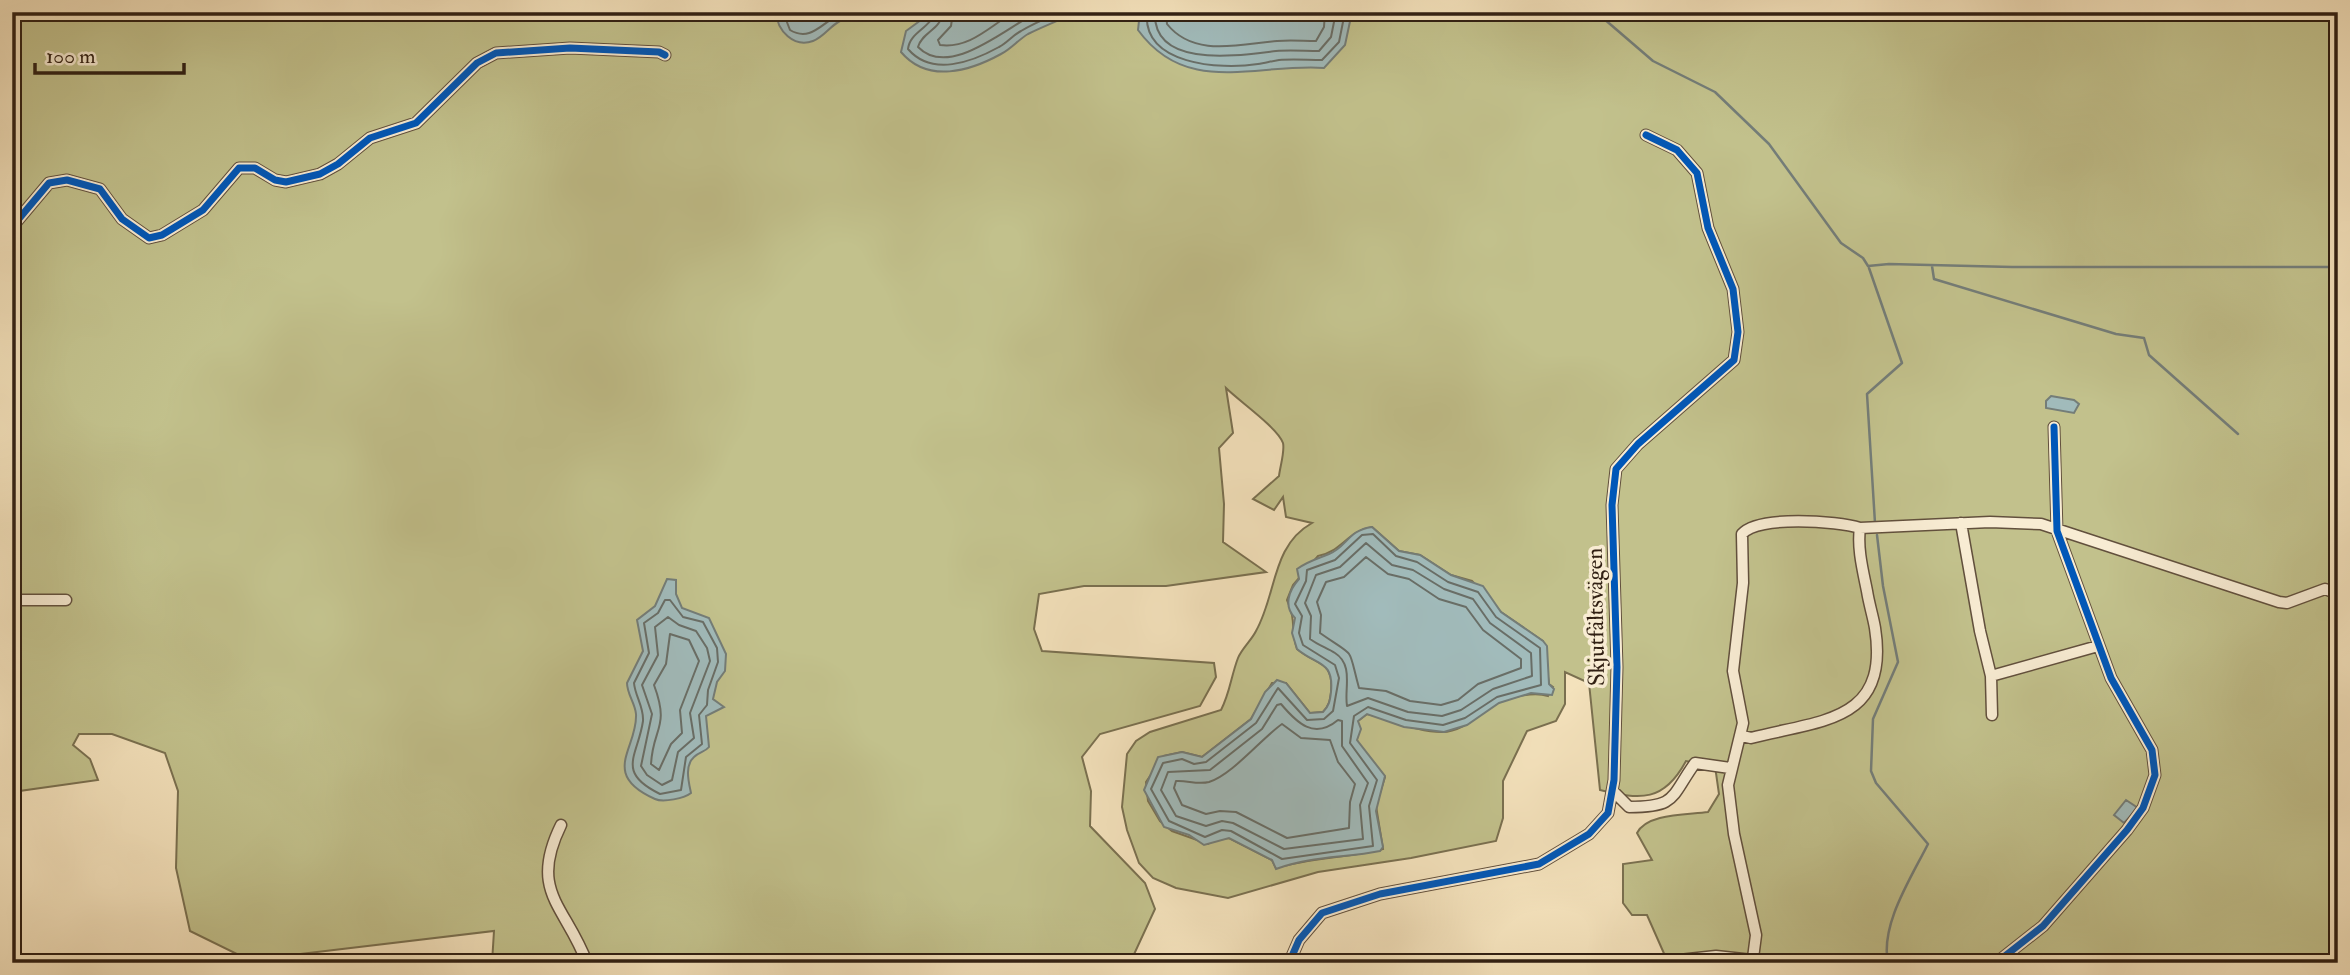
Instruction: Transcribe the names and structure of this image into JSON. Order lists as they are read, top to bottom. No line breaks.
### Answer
{"streets":{"street":["Skjutfältsvägen"]},"scale_bar":"100 m"}
